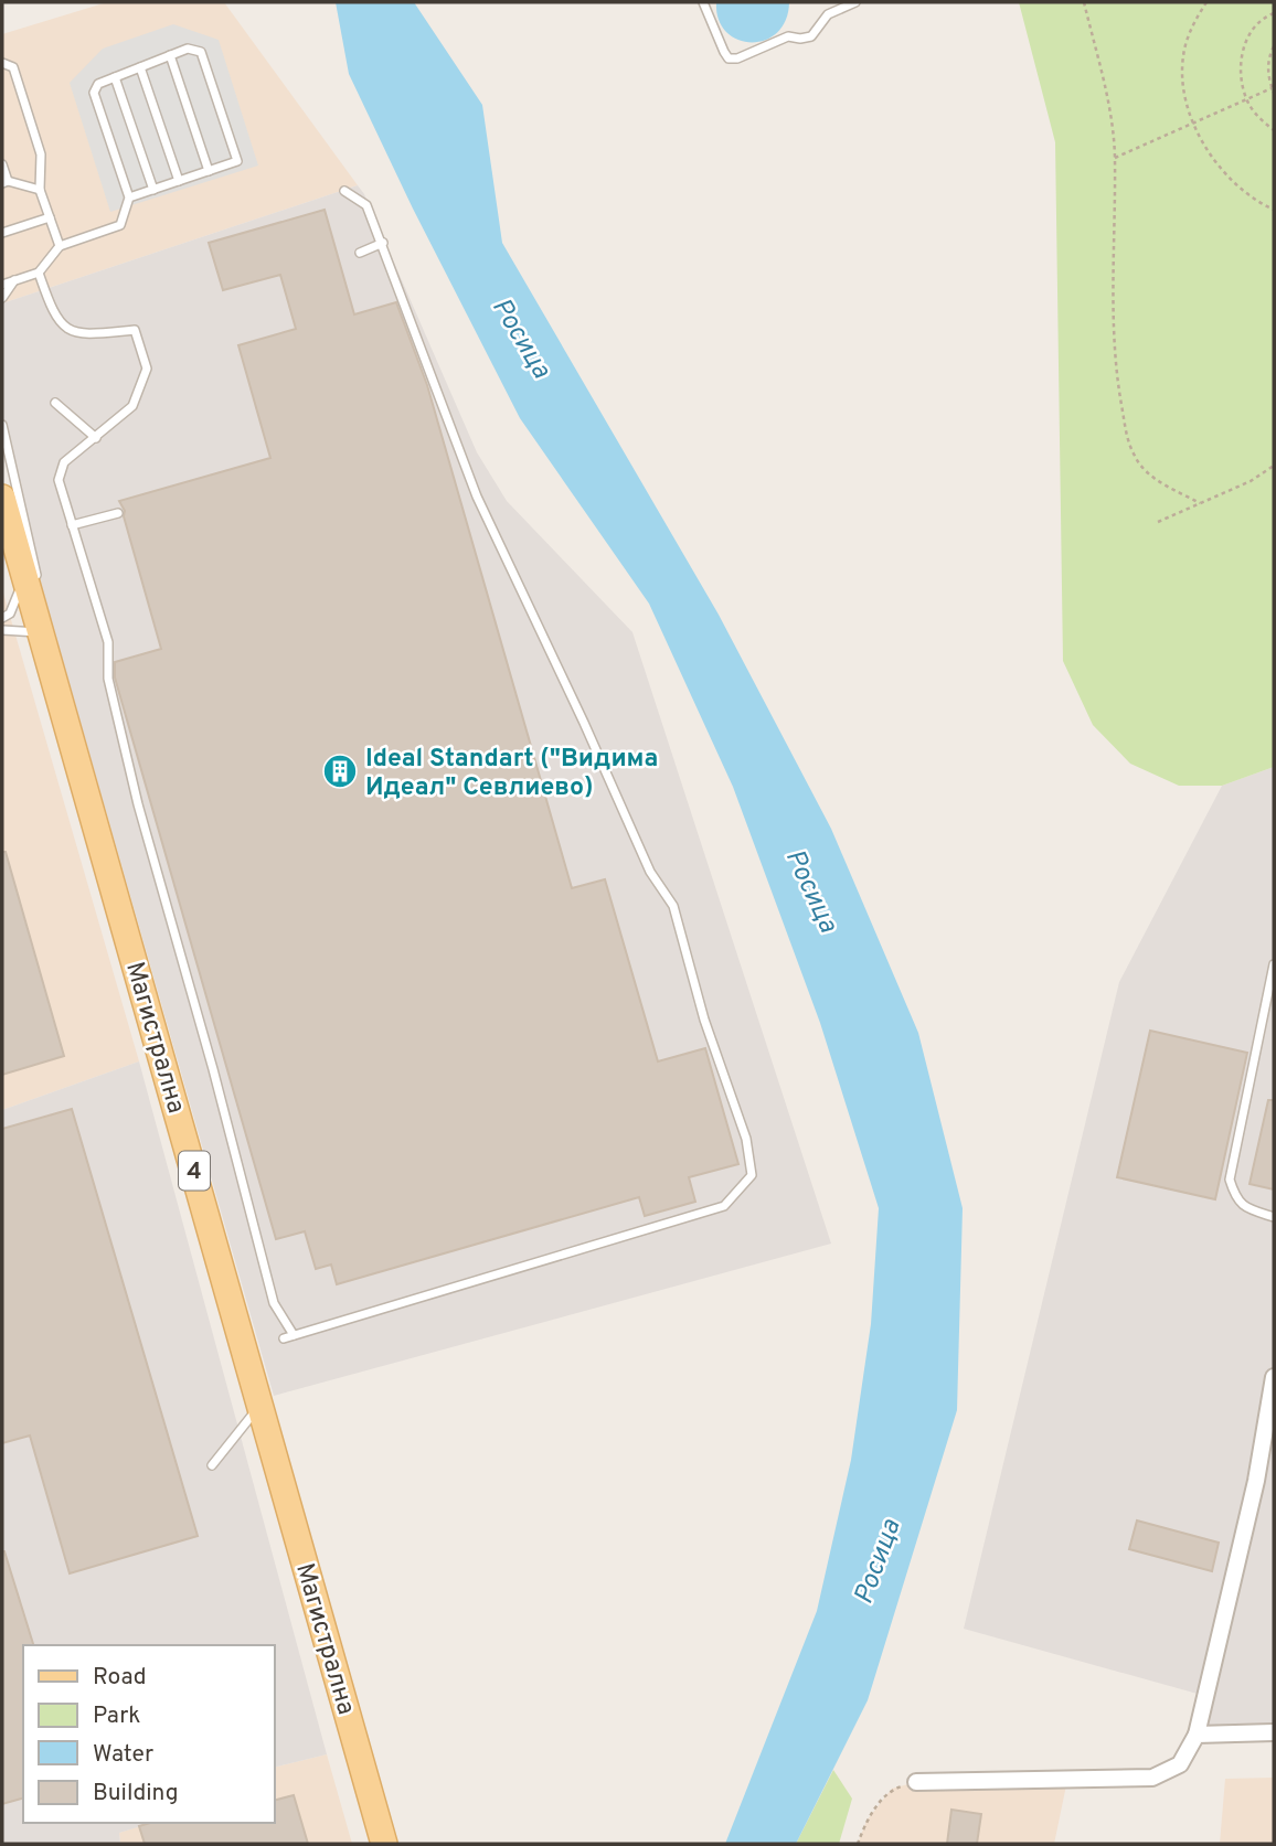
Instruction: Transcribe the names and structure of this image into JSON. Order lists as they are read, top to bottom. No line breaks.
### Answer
{"streets":{"main road":["Магистрална","4"]},"water":["Росица"],"places":{"building":["Ideal Standart (\"Видима Идеал\" Севлиево)"]},"legend":["Road","Park","Water","Building"]}
